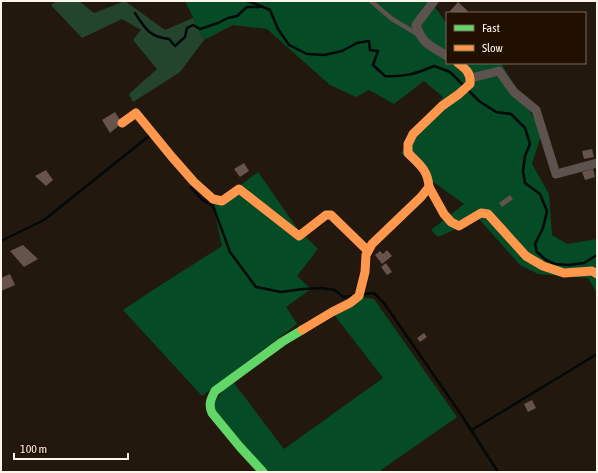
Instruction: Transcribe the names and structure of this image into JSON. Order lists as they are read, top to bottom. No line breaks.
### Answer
{"legend":["Fast","Slow"],"scale_bar":"100 m"}
